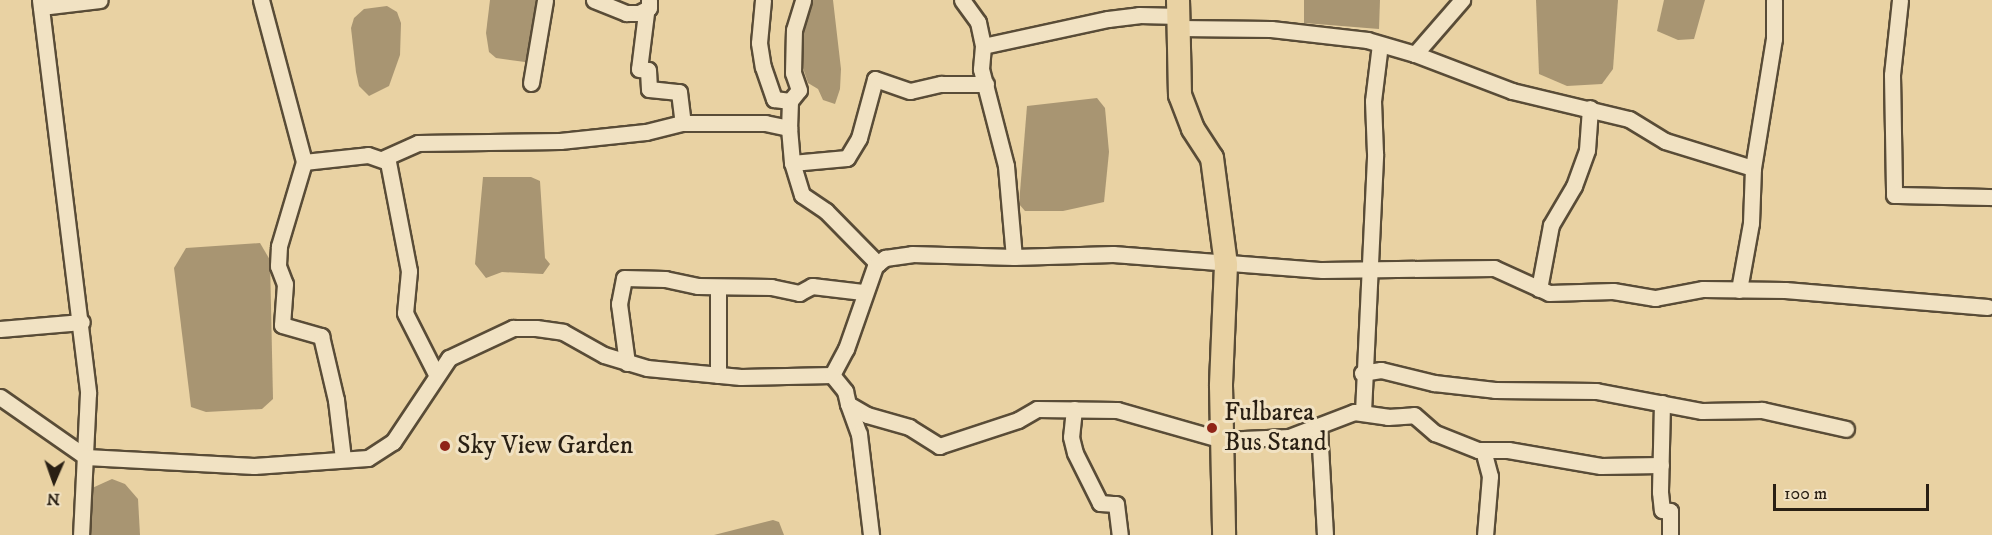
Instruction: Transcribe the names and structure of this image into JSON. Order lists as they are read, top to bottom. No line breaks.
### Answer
{"places":["Fulbarea Bus Stand","Sky View Garden"],"scale_bar":"100 m","north":"bottom"}
